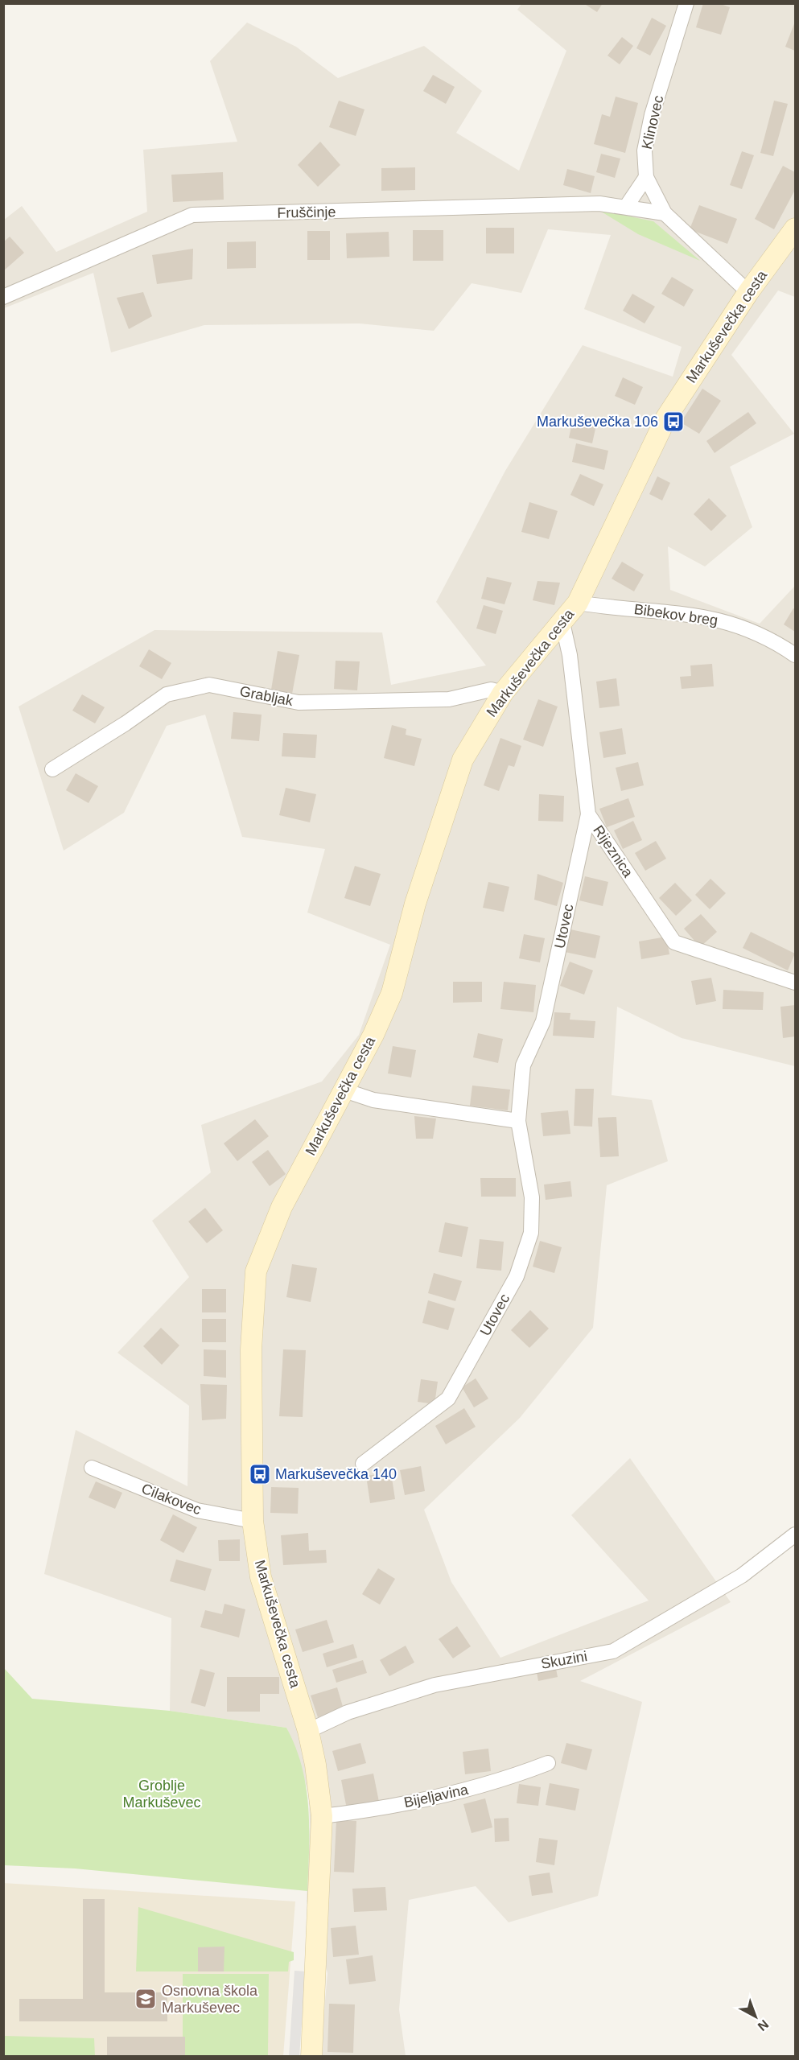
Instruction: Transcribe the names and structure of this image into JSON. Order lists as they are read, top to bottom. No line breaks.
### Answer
{"streets":{"main road":["Markuševečka cesta"],"street":["Klinovec","Fruščinje","Bibekov breg","Grabljak","Rijeznica","Utovec","Cilakovec","Skuzini","Bijeljavina"]},"crossings":[["Klinovec","Fruščinje"],["Klinovec","Markuševečka cesta"],["Markuševečka cesta","Bibekov breg"],["Markuševečka cesta","Grabljak"],["Markuševečka cesta","Rijeznica"],["Markuševečka cesta","Cilakovec"],["Markuševečka cesta","Skuzini"],["Markuševečka cesta","Bijeljavina"],["Rijeznica","Utovec"]],"parks":["Groblje Markuševec"],"places":{"bus stop":["Markuševečka 106","Markuševečka 140"],"school or university":["Osnovna škola Markuševec"]},"north":"bottom right"}
